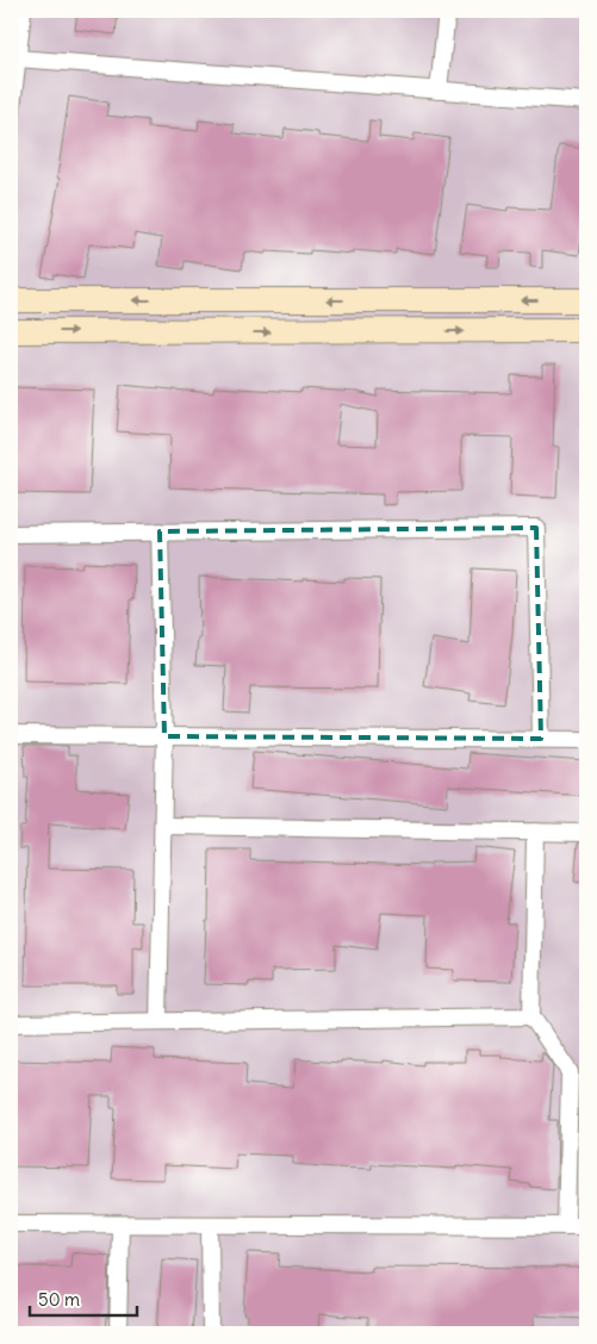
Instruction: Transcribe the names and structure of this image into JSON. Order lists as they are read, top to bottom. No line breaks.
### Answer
{"scale_bar":"50 m"}
